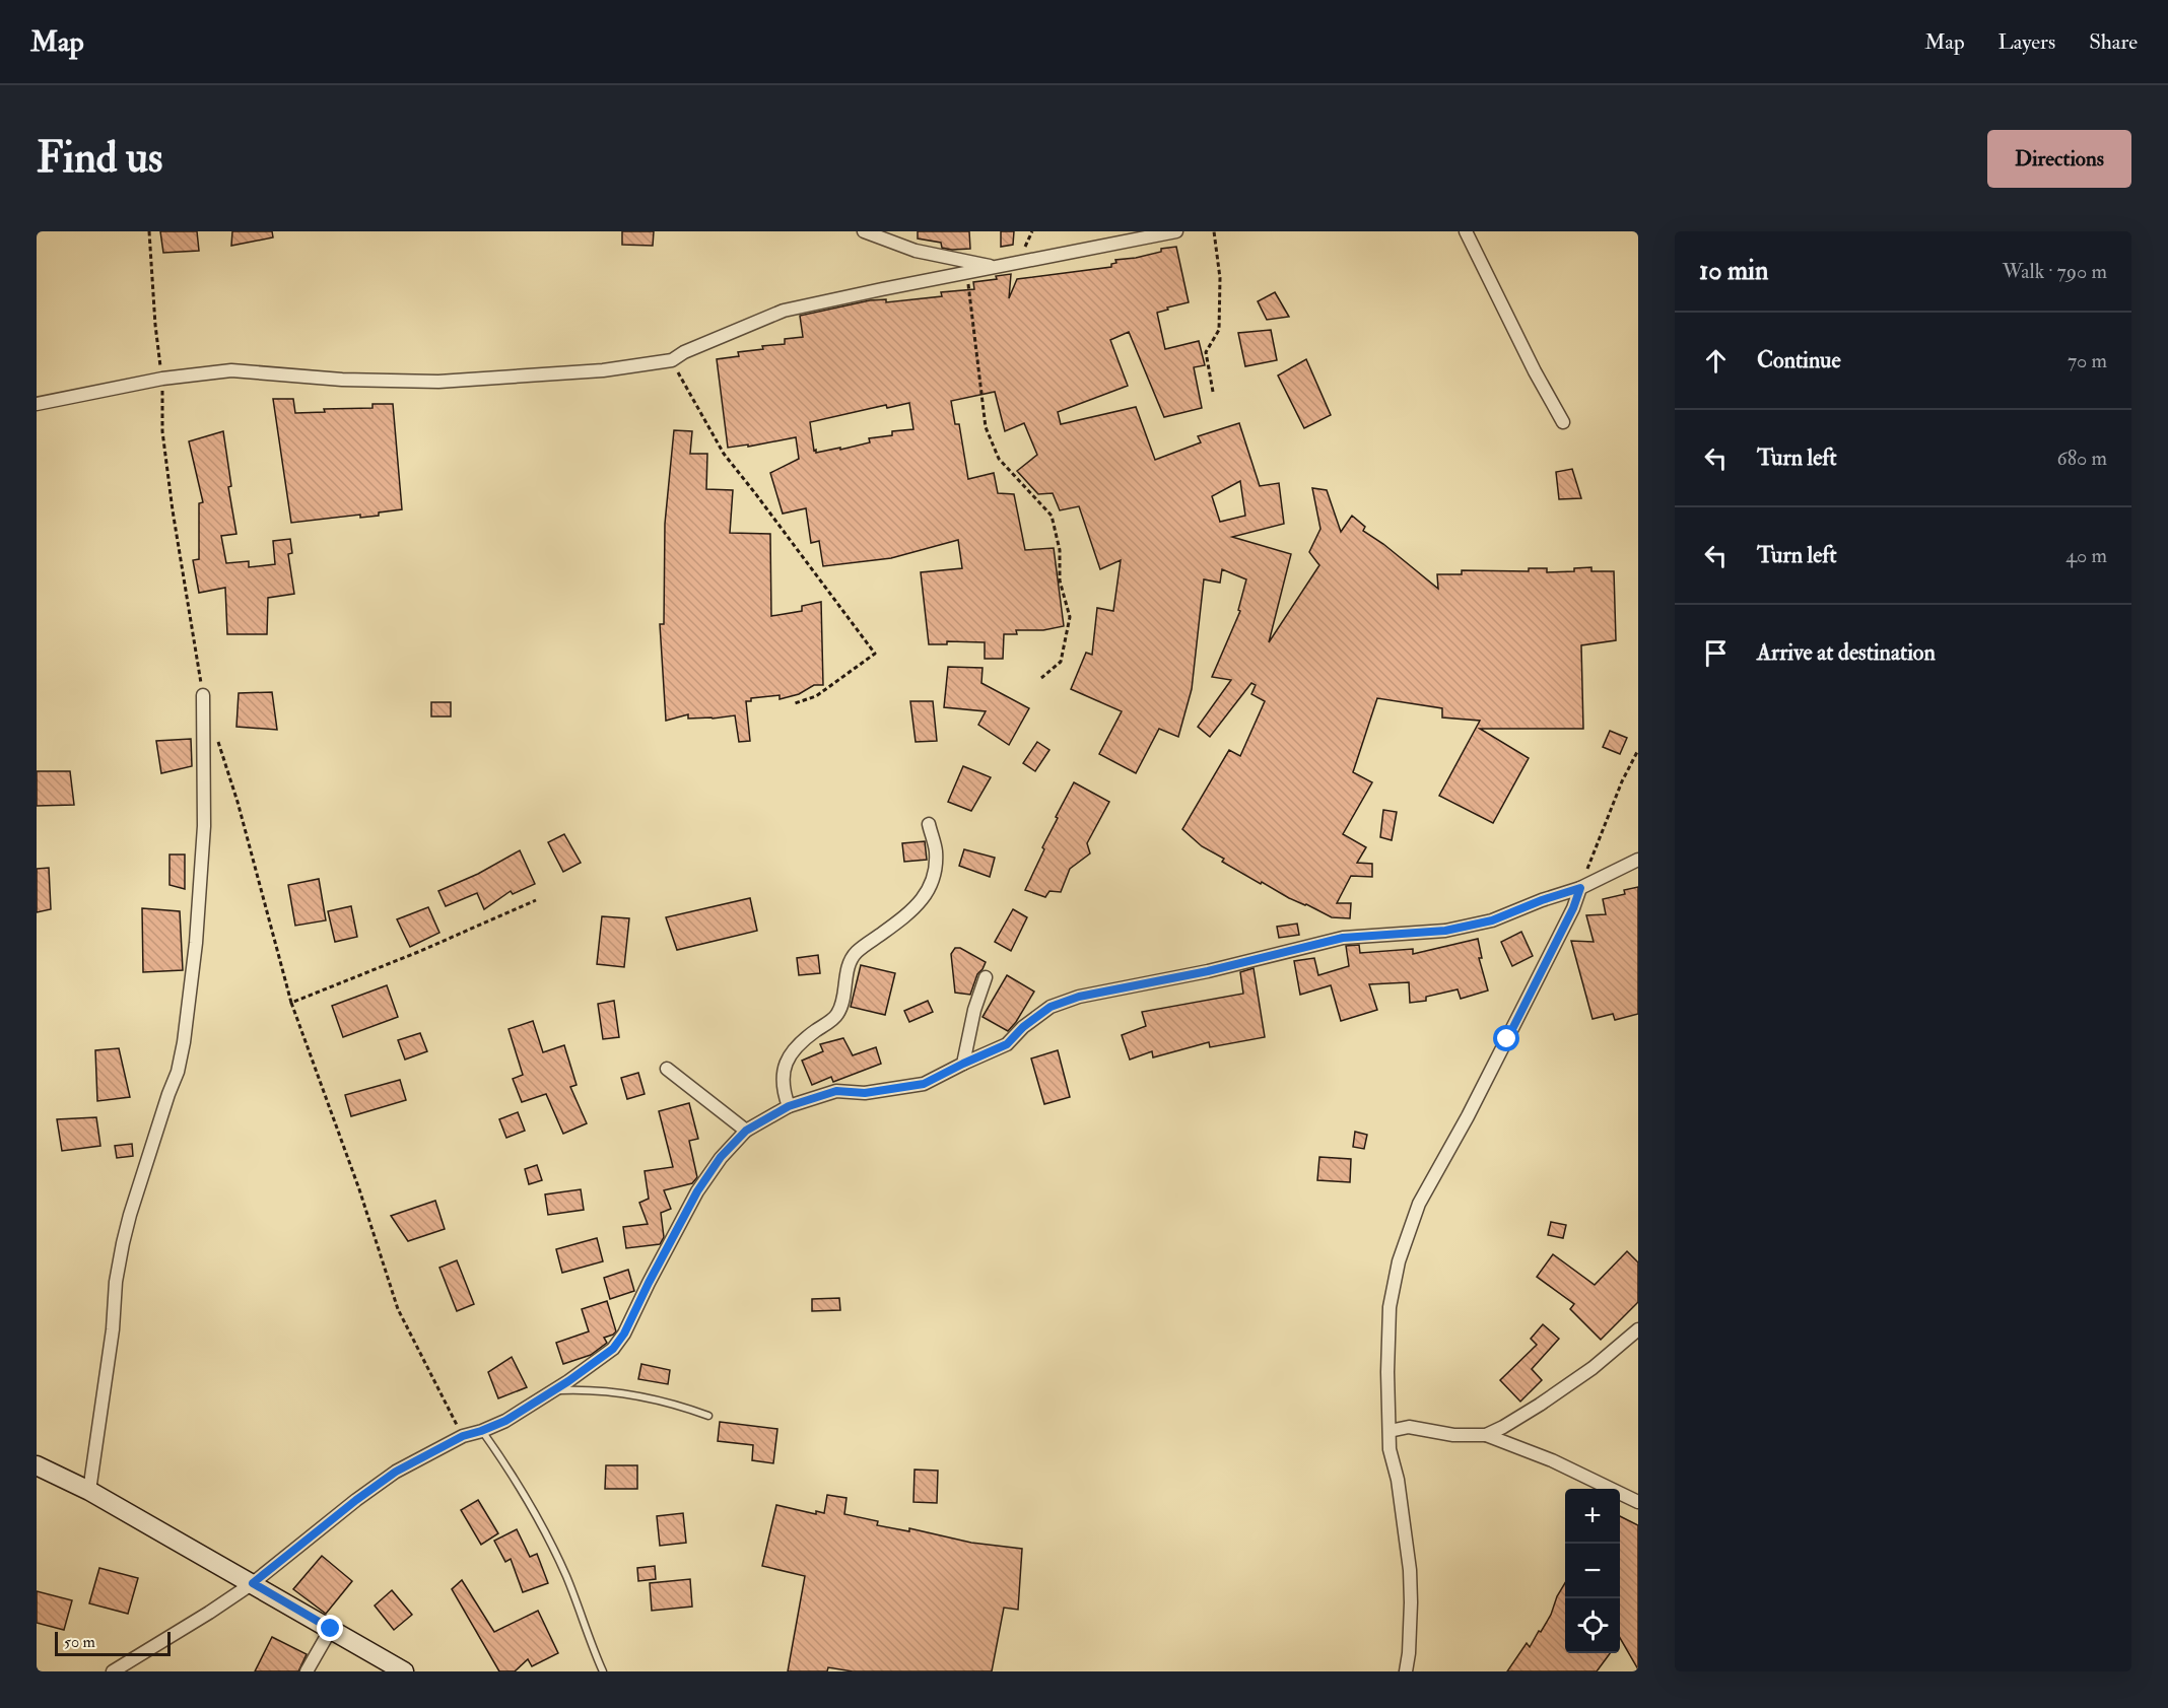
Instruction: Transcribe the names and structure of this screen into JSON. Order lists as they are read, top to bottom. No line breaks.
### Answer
{"scale_bar":"50 m","page":{"header":"Map","nav":["Map","Layers","Share"],"buttons":"Directions","title":"Find us","heading":["10 min","Walk · 790 m"],"list":[["Continue","70 m"],["Turn left","680 m"],["Turn left","40 m"],"Arrive at destination"],"map_buttons":["+","−"],"scale":"50 m"}}
